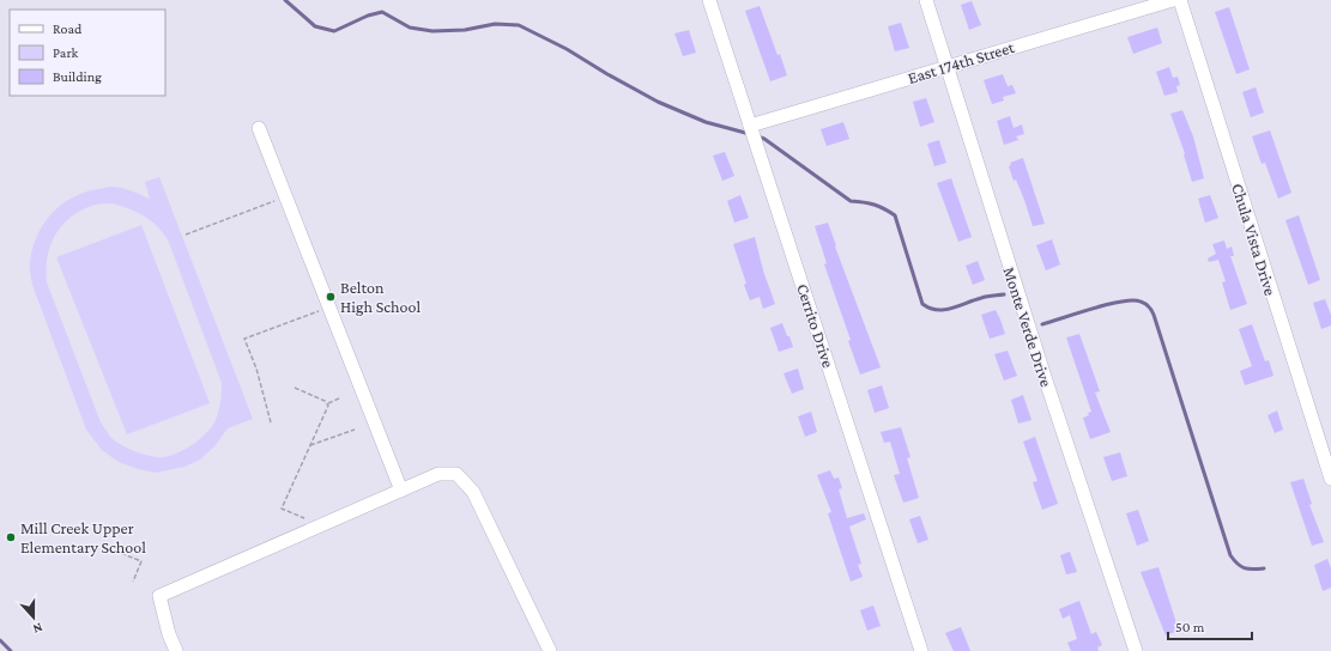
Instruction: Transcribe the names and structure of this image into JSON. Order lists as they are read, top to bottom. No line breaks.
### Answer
{"streets":{"street":["East 174th Street","Chula Vista Drive","Cerrito Drive","Monte Verde Drive"]},"crossings":[["East 174th Street","Cerrito Drive"],["East 174th Street","Monte Verde Drive"]],"places":["Belton High School","Mill Creek Upper Elementary School"],"legend":["Road","Park","Building"],"scale_bar":"50 m","north":"bottom"}
